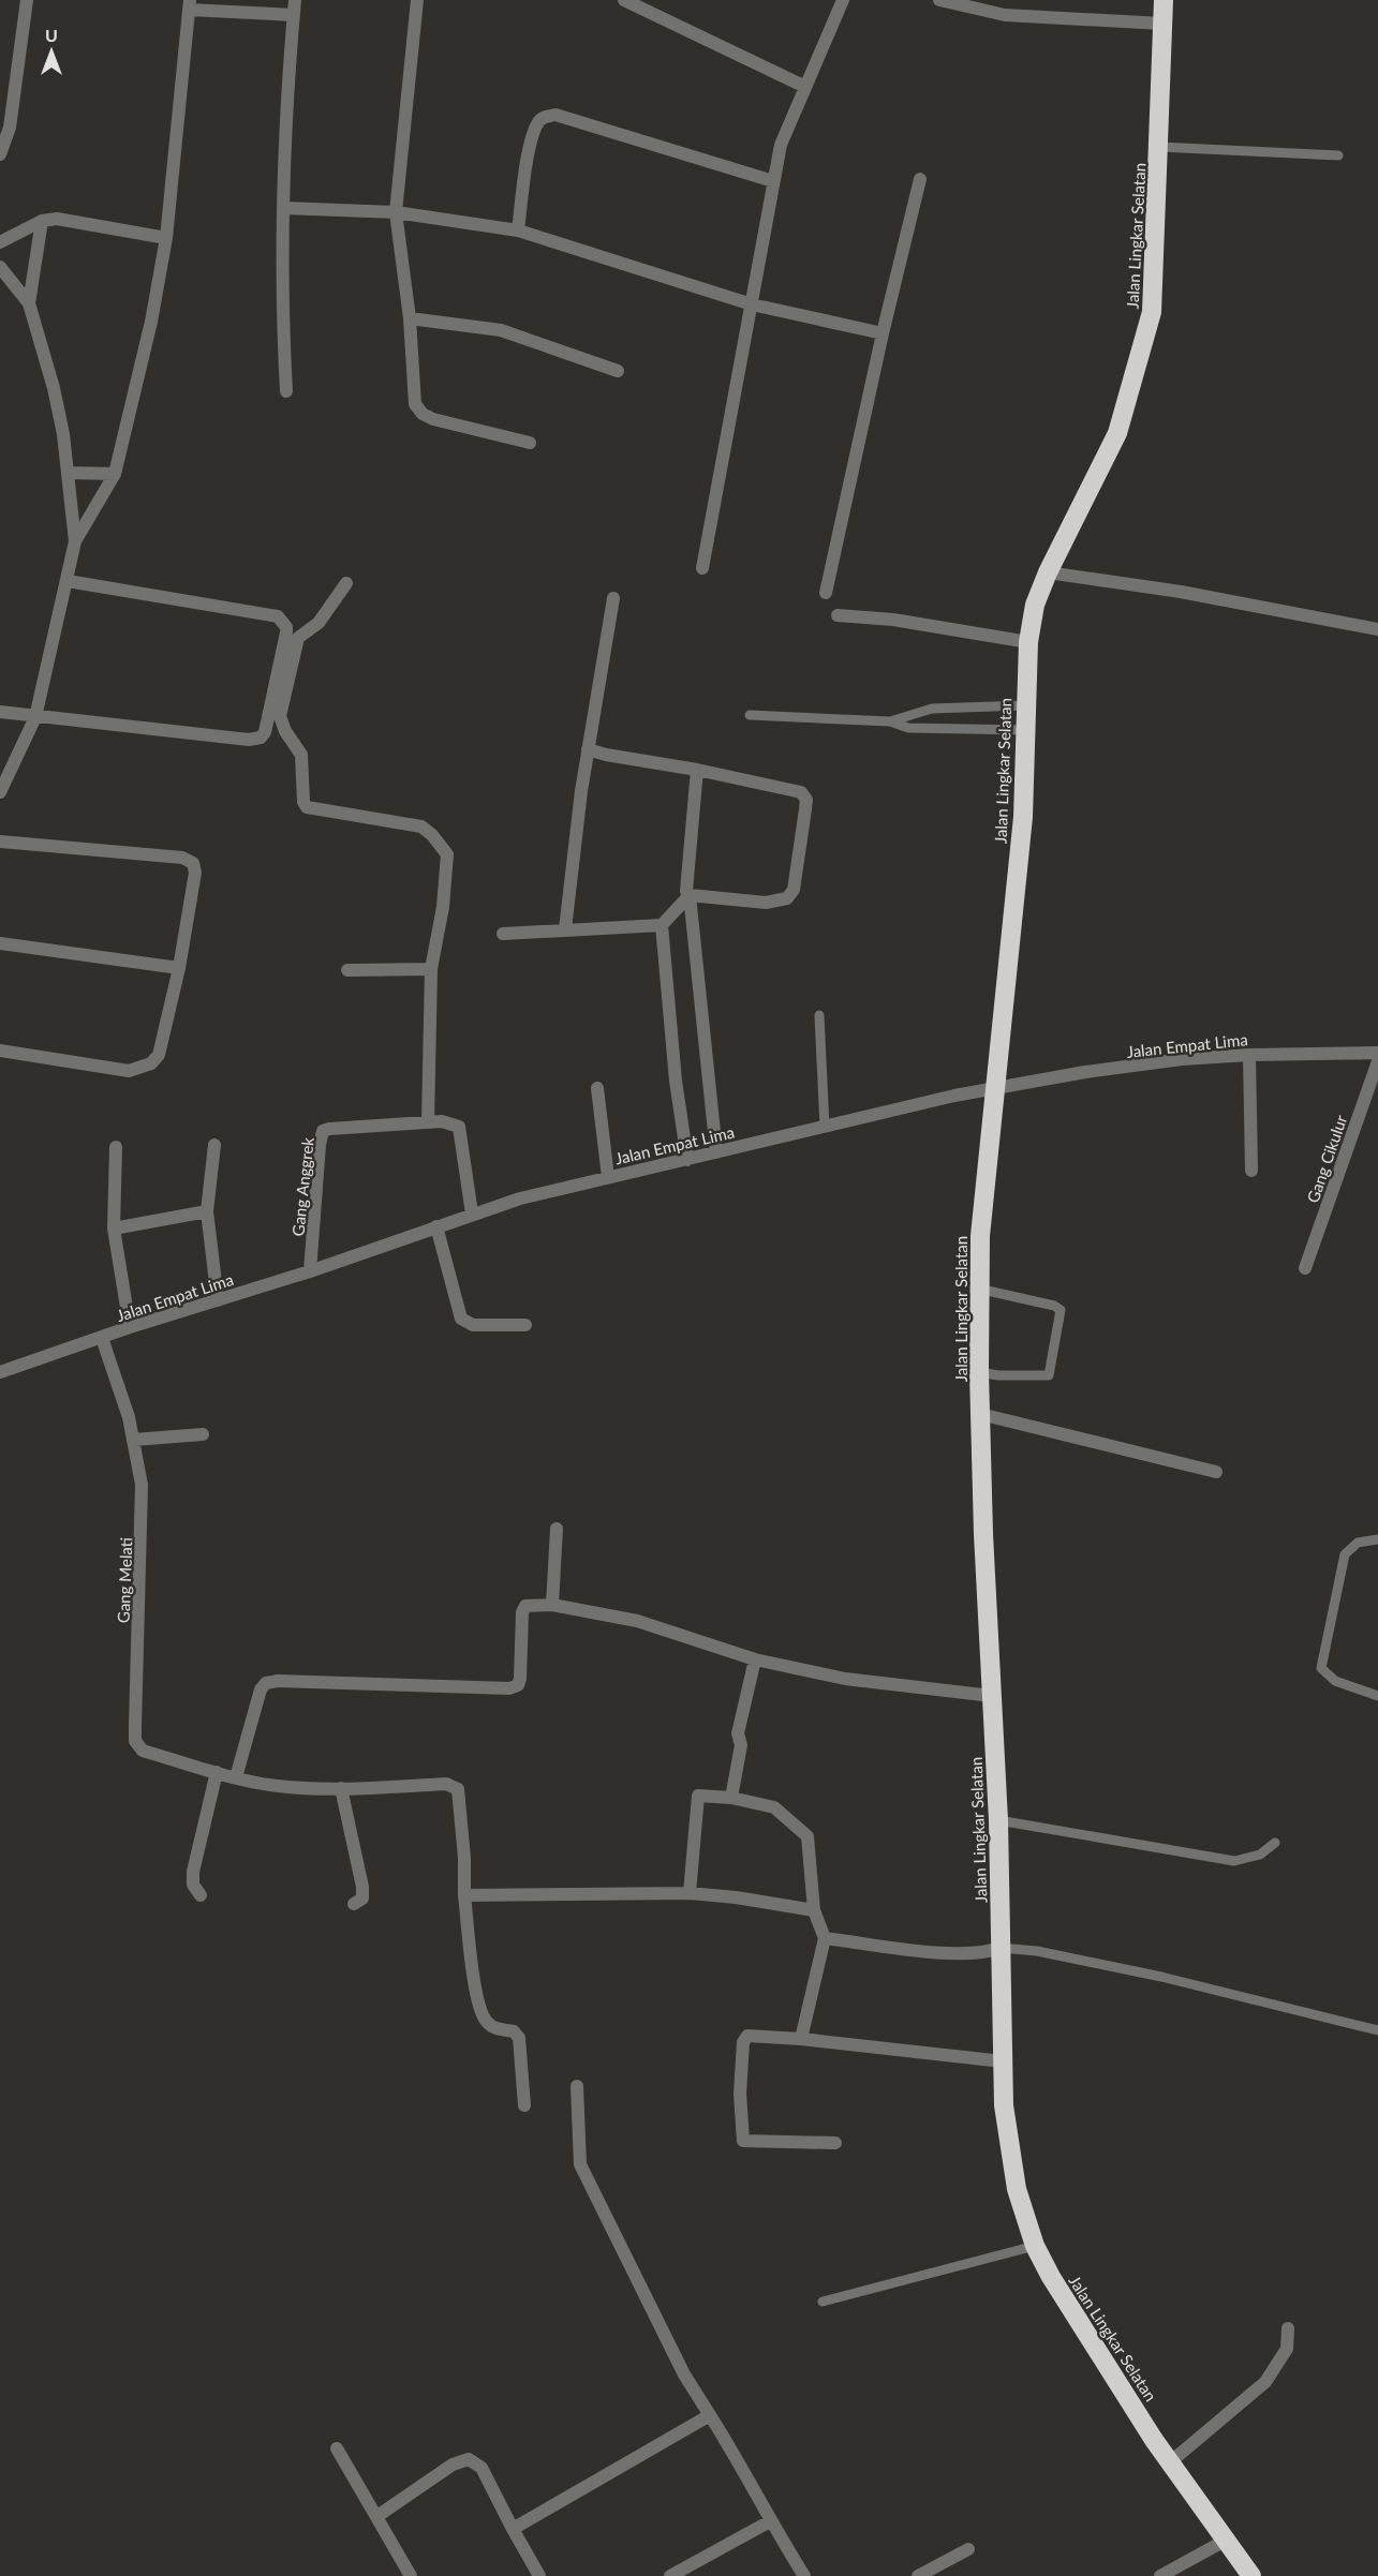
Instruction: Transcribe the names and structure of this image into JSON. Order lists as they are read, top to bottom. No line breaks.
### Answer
{"streets":{"highway":["Jalan Lingkar Selatan"],"street":["Jalan Empat Lima","Gang Cikulur","Gang Anggrek","Gang Melati"]},"crossings":[["Jalan Lingkar Selatan","Jalan Empat Lima"],["Jalan Empat Lima","Gang Anggrek"],["Jalan Empat Lima","Gang Melati"]],"north":"top"}
